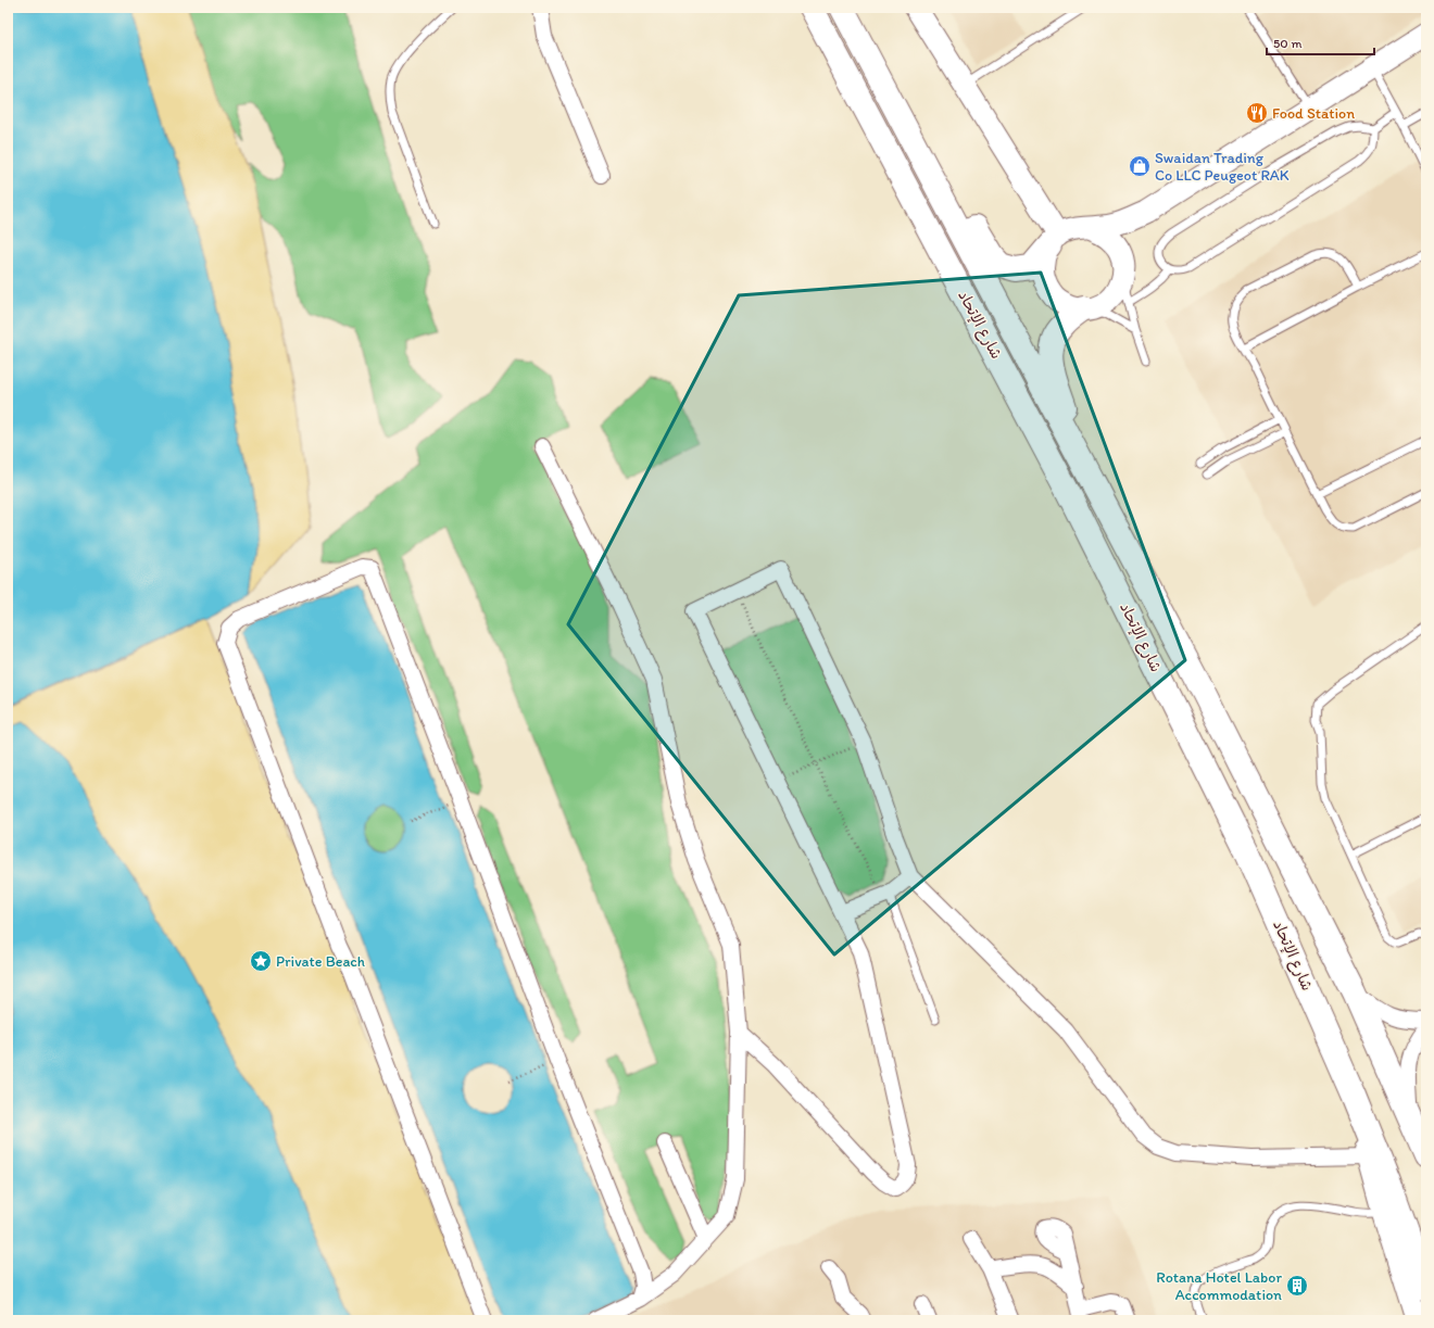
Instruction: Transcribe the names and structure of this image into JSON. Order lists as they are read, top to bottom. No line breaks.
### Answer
{"streets":{"highway":["شارع الإتحاد"]},"places":{"restaurant":["Food Station"],"shop":["Swaidan Trading Co LLC Peugeot RAK"],"place":["Private Beach"],"building":["Rotana Hotel Labor Accommodation"]},"scale_bar":"50 m"}
